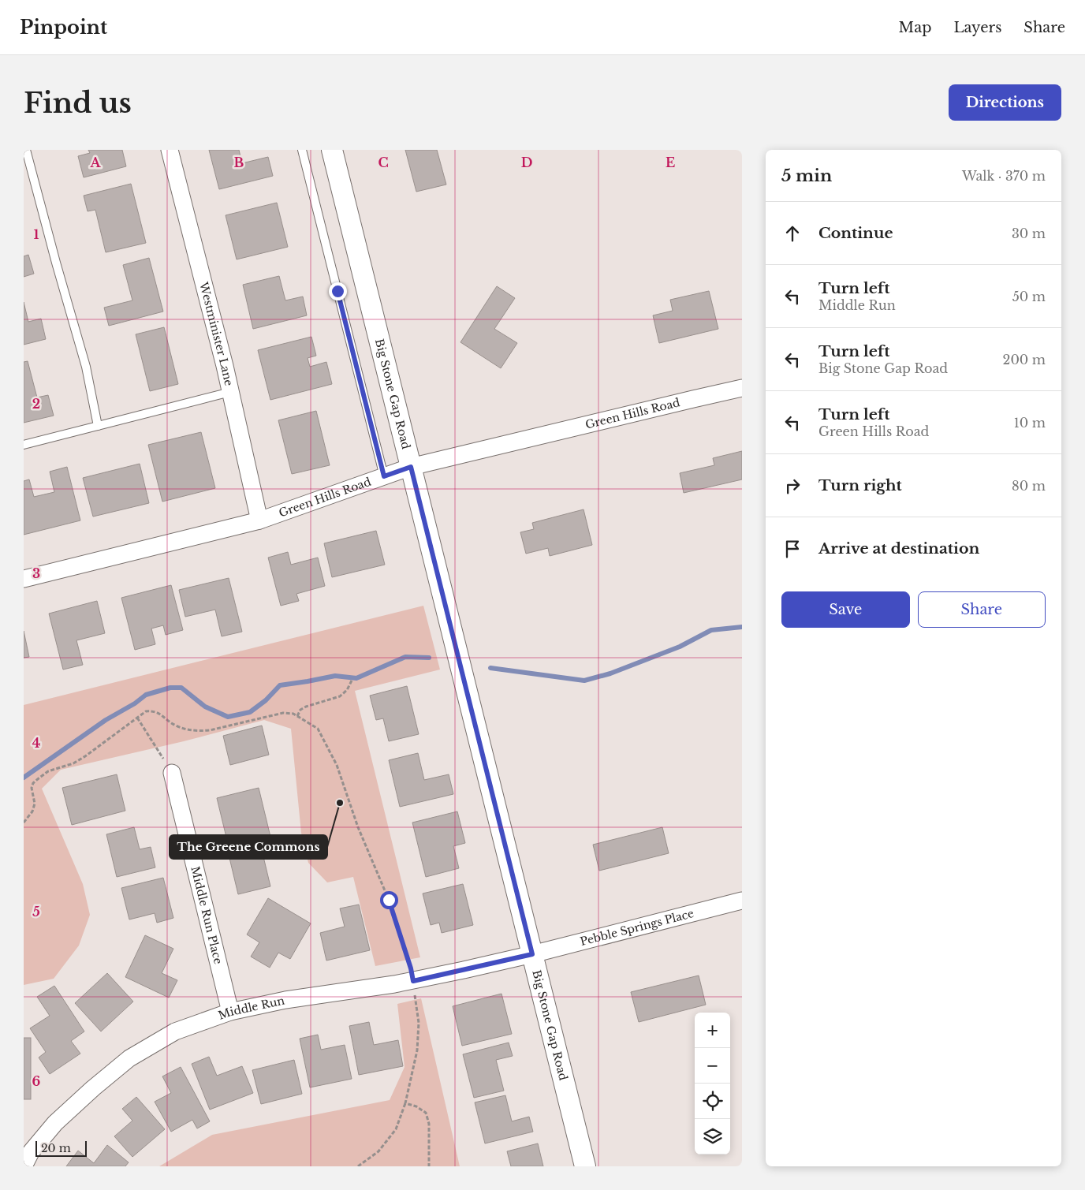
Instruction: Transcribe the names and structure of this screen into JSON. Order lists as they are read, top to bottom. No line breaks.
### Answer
{"streets":{"street":["Westminister Lane","Big Stone Gap Road","Green Hills Road","Middle Run Place","Pebble Springs Place","Middle Run"]},"crossings":[["Westminister Lane","Green Hills Road"],["Big Stone Gap Road","Green Hills Road"],["Big Stone Gap Road","Pebble Springs Place"],["Big Stone Gap Road","Middle Run"],["Middle Run Place","Middle Run"],["Pebble Springs Place","Middle Run"]],"places":["The Greene Commons"],"scale_bar":"20 m","page":{"header":"Pinpoint","nav":["Map","Layers","Share"],"buttons":["Directions",["Save","Share"]],"title":"Find us","heading":["5 min","Walk · 370 m"],"list":[["Continue","30 m"],["Turn left","Middle Run","50 m"],["Turn left","Big Stone Gap Road","200 m"],["Turn left","Green Hills Road","10 m"],["Turn right","80 m"],"Arrive at destination"],"map_buttons":["+","−"],"scale":"20 m"},"grid":{"columns":["A","B","C","D","E"],"rows":["1","2","3","4","5","6"]}}
